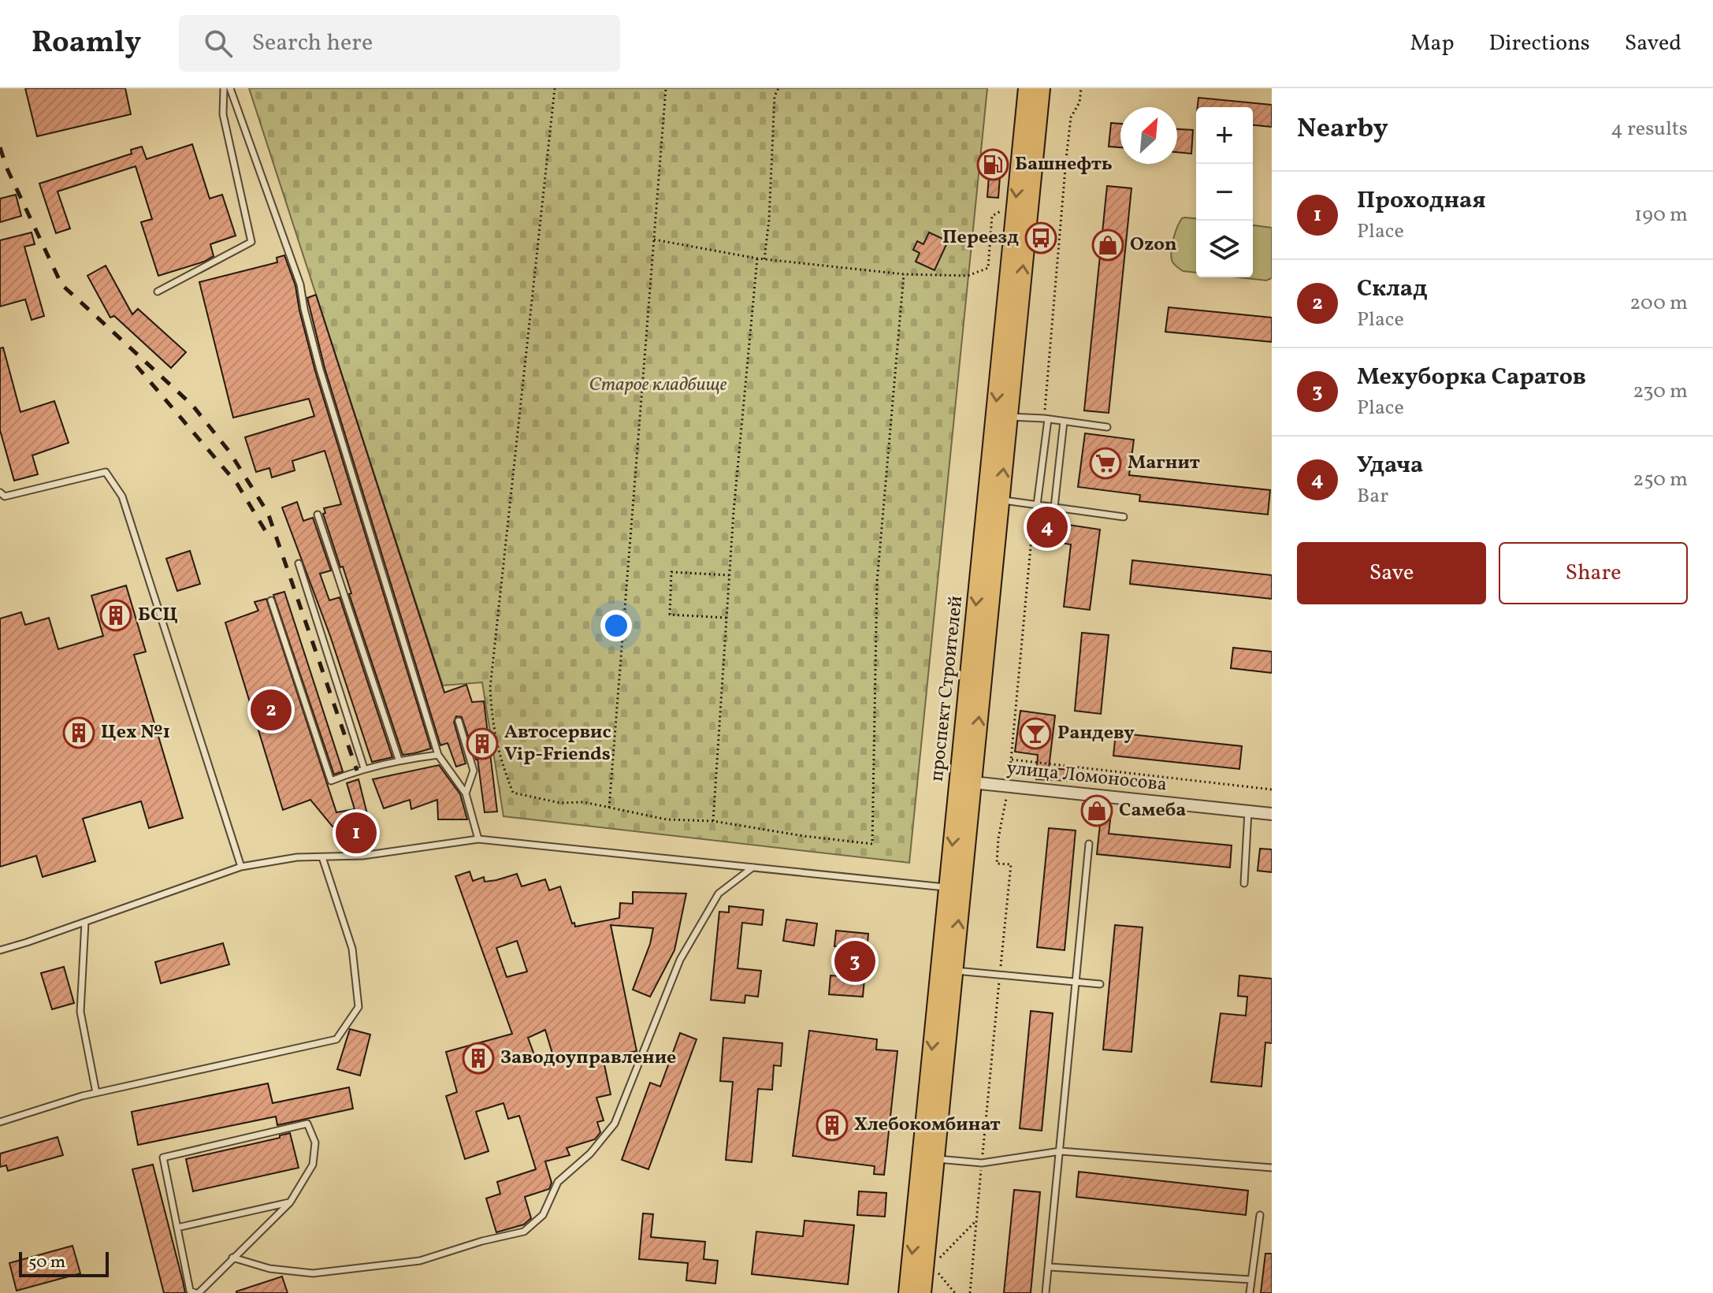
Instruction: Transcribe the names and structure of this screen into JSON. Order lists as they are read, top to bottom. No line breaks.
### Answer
{"streets":{"main road":["проспект Строителей"],"street":["улица Ломоносова"]},"crossings":[["проспект Строителей","улица Ломоносова"]],"parks":["Старое кладбище"],"places":{"fuel station":["Башнефть"],"bus stop":["Переезд"],"shop":["Ozon","Самеба"],"supermarket":["Магнит"],"building":["БСЦ","Цех №1","Автосервис Vip-Friends","Заводоуправление","Хлебокомбинат"],"bar":["Рандеву"]},"scale_bar":"50 m","north":"top right","page":{"header":"Roamly","search":"Search here","nav":["Map","Directions","Saved"],"heading":["Nearby","4 results"],"map_buttons":["+","−"],"list":[{"mark":"1","name":"Проходная","note":"Place","value":"190 m"},{"mark":"2","name":"Склад","note":"Place","value":"200 m"},{"mark":"3","name":"Мехуборка Саратов","note":"Place","value":"230 m"},{"mark":"4","name":"Удача","note":"Bar","value":"250 m"}],"pins":["4","2","1","3"],"buttons":["Save","Share"],"scale":"50 m"}}
